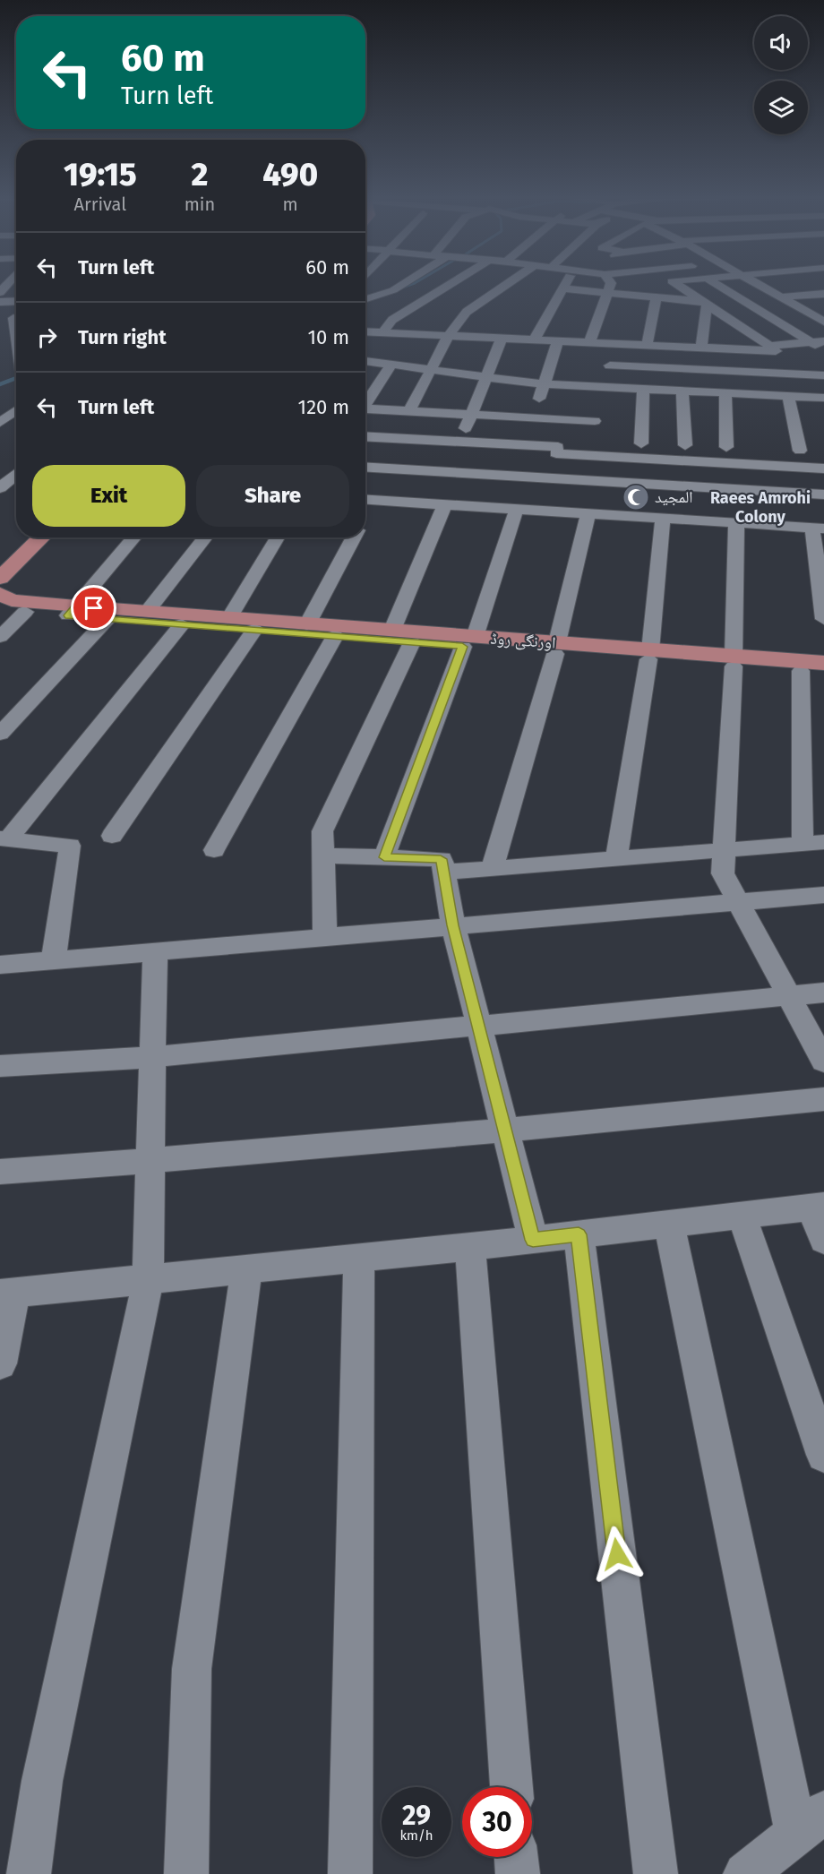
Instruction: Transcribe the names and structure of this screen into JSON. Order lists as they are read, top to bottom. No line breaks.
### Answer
{"streets":{"main road":["اورنگی روڈ"]},"districts":["Raees Amrohi Colony"],"places":{"mosque":["المجید"]},"page":{"turn":["60 m","Turn left"],"eta":["19:15","Arrival","2","min","490","m"],"list":[{"name":"Turn left","value":"60 m"},{"name":"Turn right","value":"10 m"},{"name":"Turn left","value":"120 m"}],"buttons":["Exit","Share"],"speed":"29 km/h","limit":"30"}}
